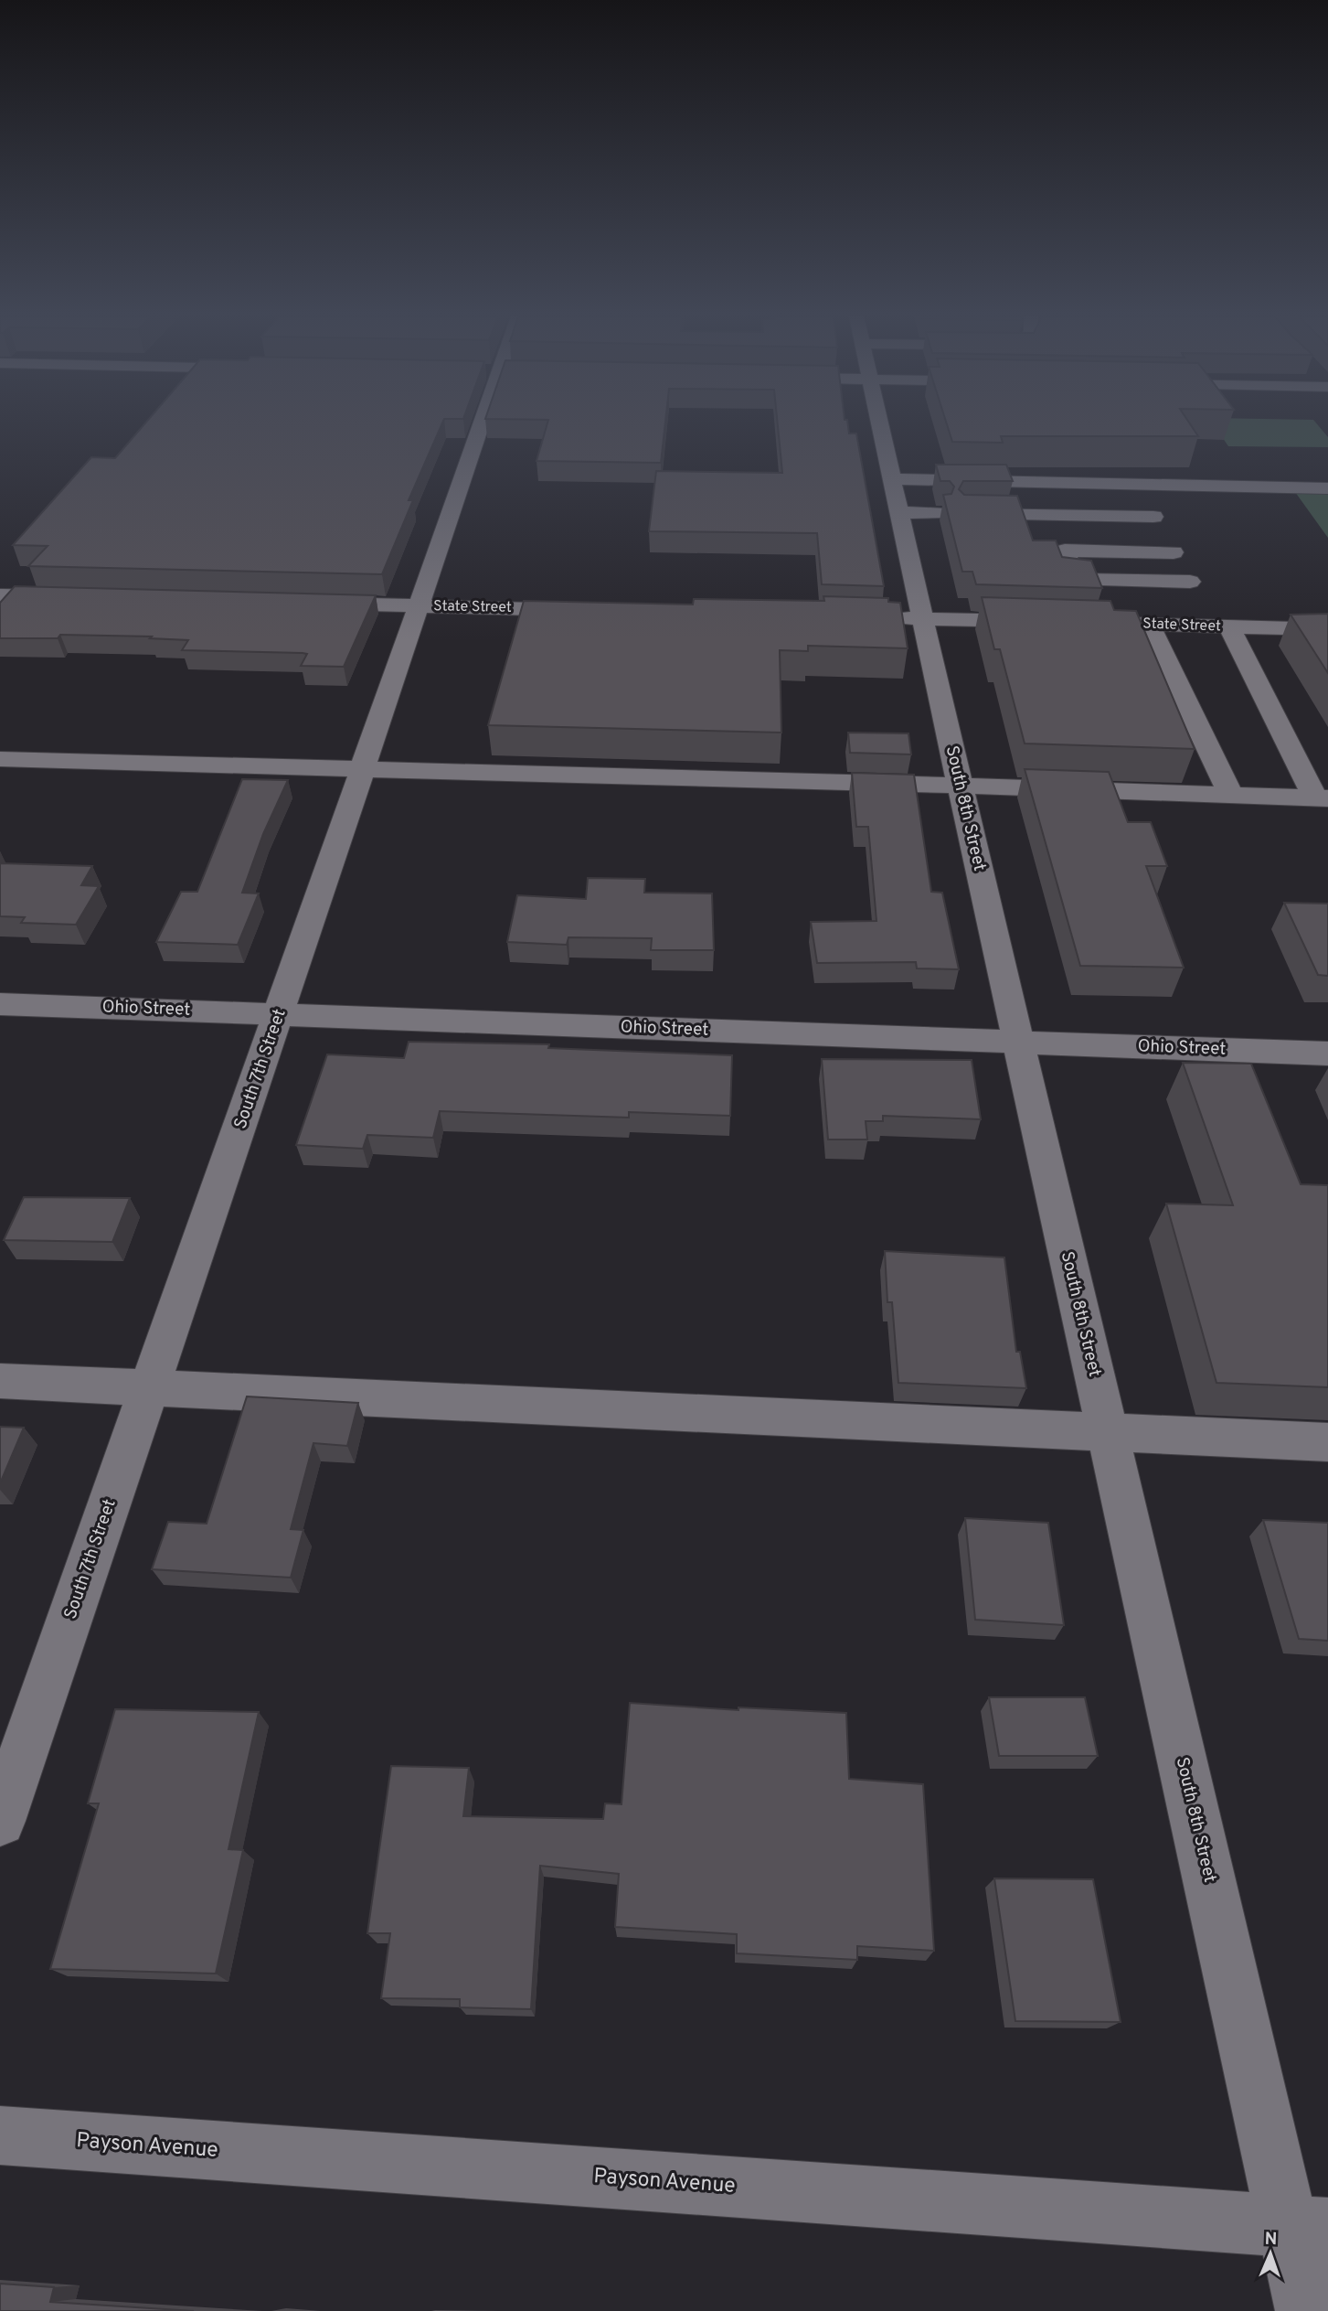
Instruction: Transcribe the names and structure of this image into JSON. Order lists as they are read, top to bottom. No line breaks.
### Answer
{"streets":{"street":["State Street","South 8th Street","Ohio Street","South 7th Street","Payson Avenue"]},"crossings":[["State Street","South 7th Street"],["South 8th Street","Ohio Street"],["South 8th Street","Payson Avenue"],["Ohio Street","South 7th Street"]],"north":"top"}
